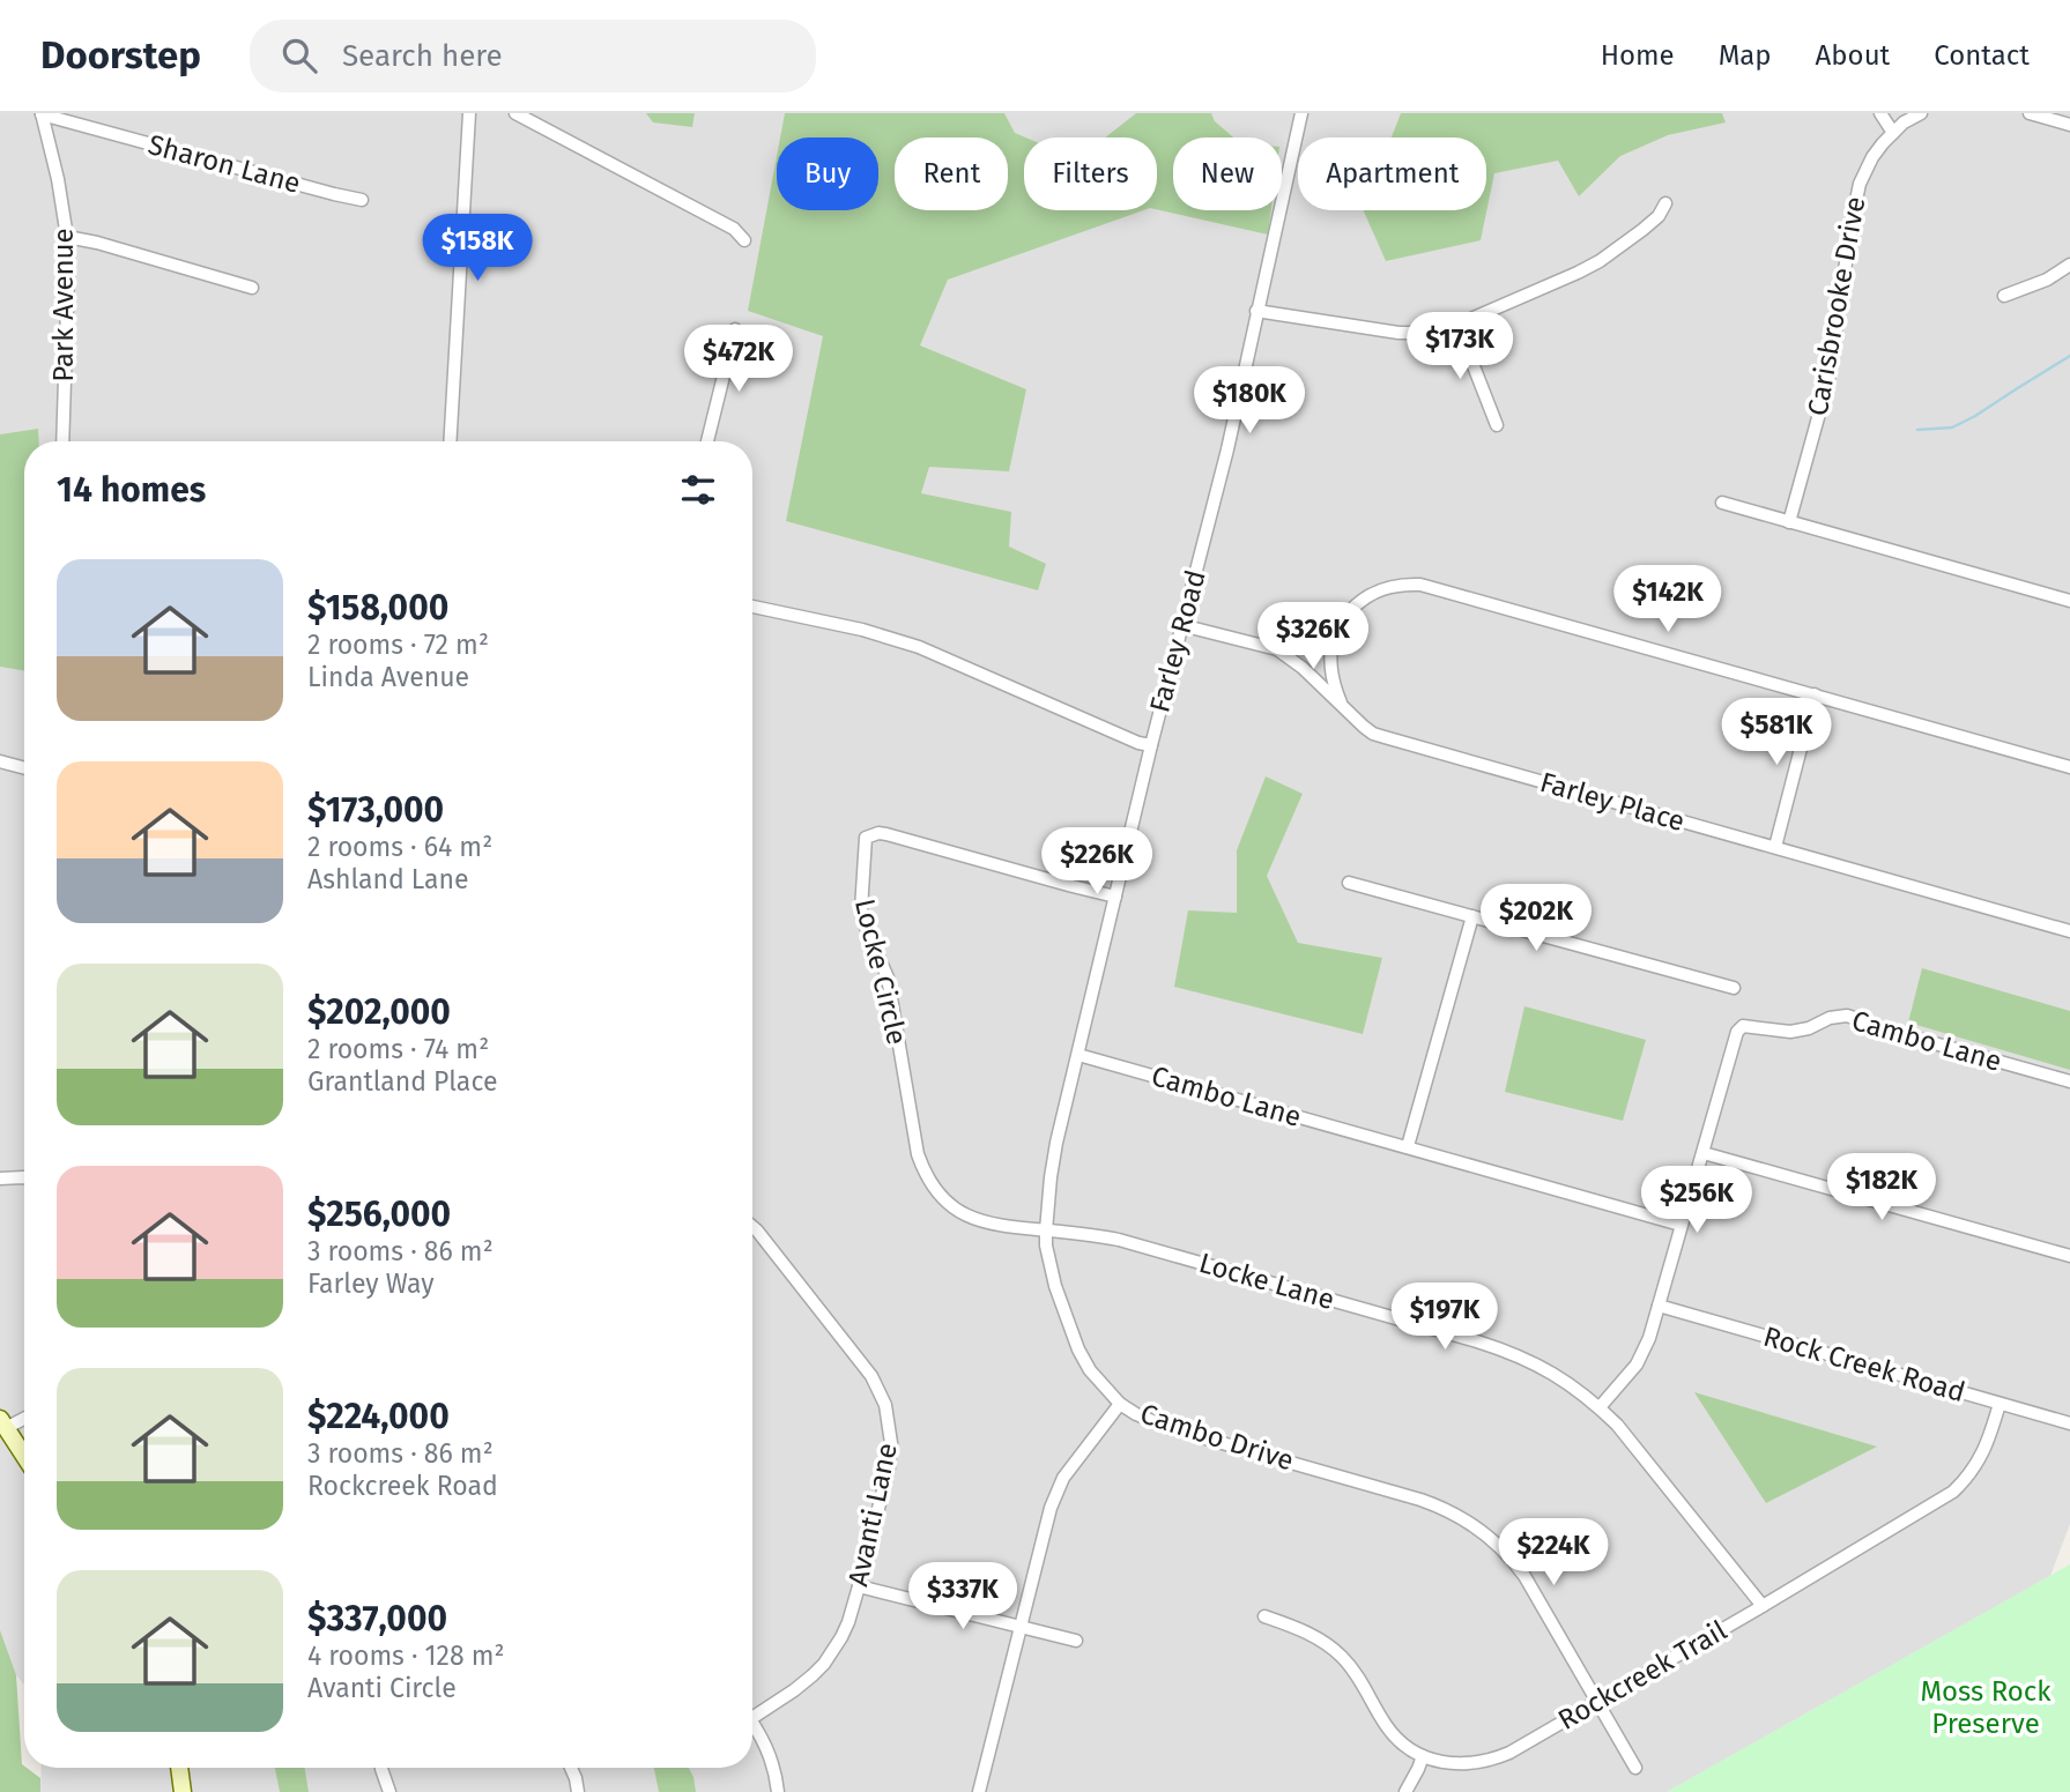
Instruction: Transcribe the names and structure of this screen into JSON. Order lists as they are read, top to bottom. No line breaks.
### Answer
{"streets":{"street":["Sharon Lane","Park Avenue","Carisbrooke Drive","Farley Road","Farley Place","Locke Circle","Cambo Lane","Locke Lane","Rock Creek Road","Cambo Drive","Avanti Lane","Rockcreek Trail"]},"crossings":[["Sharon Lane","Park Avenue"],["Farley Road","Farley Place"],["Locke Circle","Locke Lane"],["Locke Circle","Cambo Drive"],["Cambo Lane","Cambo Drive"],["Locke Lane","Cambo Drive"],["Locke Lane","Rockcreek Trail"],["Rock Creek Road","Rockcreek Trail"],["Cambo Drive","Rockcreek Trail"]],"parks":["Moss Rock Preserve"],"page":{"header":"Doorstep","search":"Search here","nav":["Home","Map","About","Contact"],"chip":["Buy","Rent","Filters","New","Apartment"],"price":["$158K","$173K","$472K","$180K","$142K","$326K","$581K","$226K","$202K","$182K","$256K","$197K","$224K","$337K"],"heading":"14 homes","list":[{"name":"$158,000","note":"2 rooms · 72 m² · Linda Avenue"},{"name":"$173,000","note":"2 rooms · 64 m² · Ashland Lane"},{"name":"$202,000","note":"2 rooms · 74 m² · Grantland Place"},{"name":"$256,000","note":"3 rooms · 86 m² · Farley Way"},{"name":"$224,000","note":"3 rooms · 86 m² · Rockcreek Road"},{"name":"$337,000","note":"4 rooms · 128 m² · Avanti Circle"}]}}
